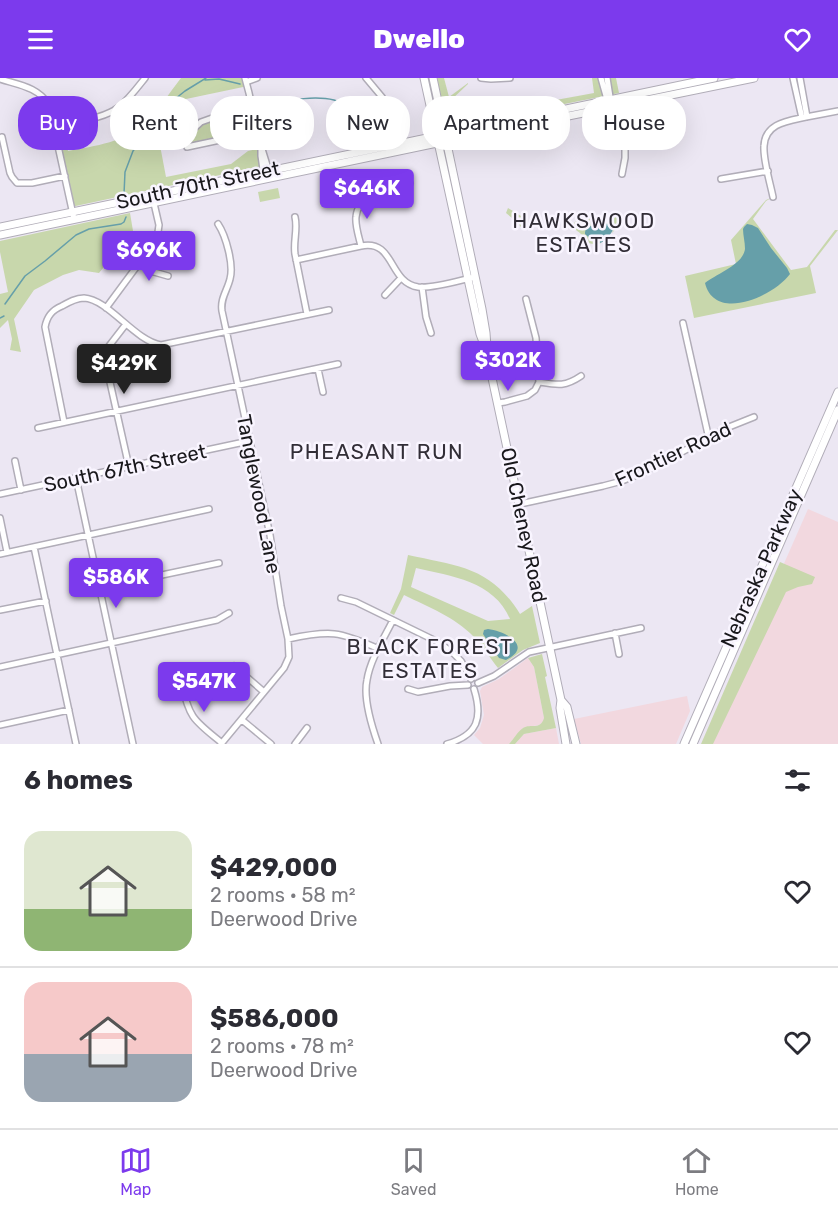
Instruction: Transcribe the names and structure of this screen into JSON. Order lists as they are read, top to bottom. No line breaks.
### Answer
{"streets":{"main road":["South 70th Street","Old Cheney Road","Nebraska Parkway"],"street":["Frontier Road","South 67th Street","Tanglewood Lane"]},"crossings":[["Frontier Road","Old Cheney Road"],["South 67th Street","Tanglewood Lane"]],"districts":["HAWKSWOOD ESTATES","PHEASANT RUN","BLACK FOREST ESTATES"],"page":{"header":"Dwello","chip":["Buy","Rent","Filters","New","Apartment","House"],"price":["$646K","$696K","$302K","$429K","$586K","$547K"],"heading":"6 homes","list":[{"name":"$429,000","note":"2 rooms · 58 m² · Deerwood Drive"},{"name":"$586,000","note":"2 rooms · 78 m² · Deerwood Drive"}],"tabs":["Map","Saved","Home"]}}
